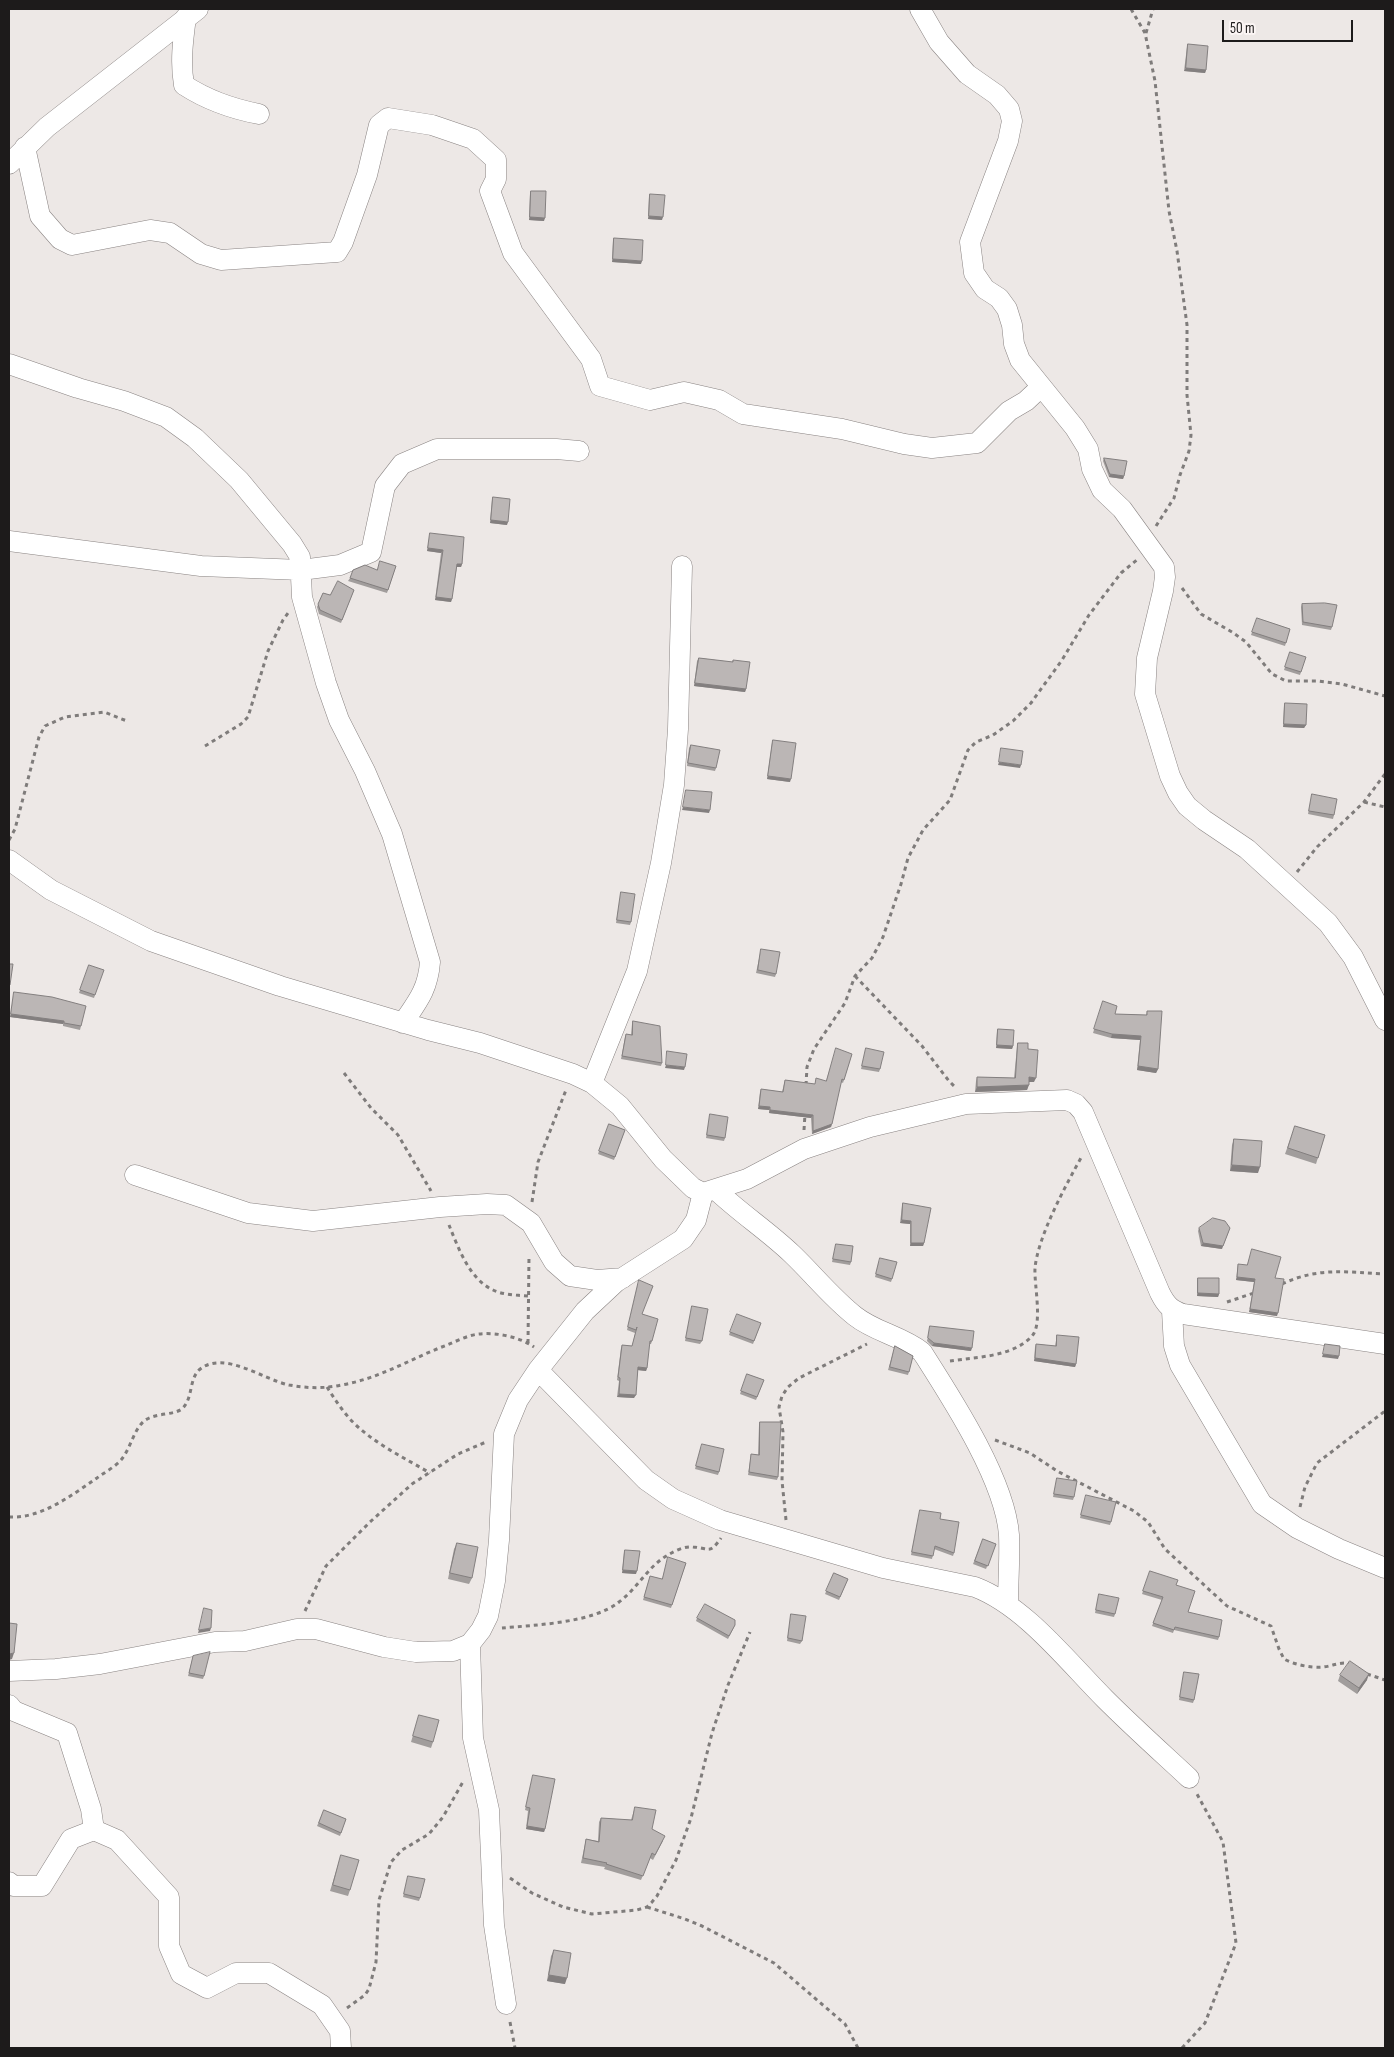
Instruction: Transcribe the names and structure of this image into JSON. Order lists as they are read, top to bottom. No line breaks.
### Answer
{"scale_bar":"50 m"}
